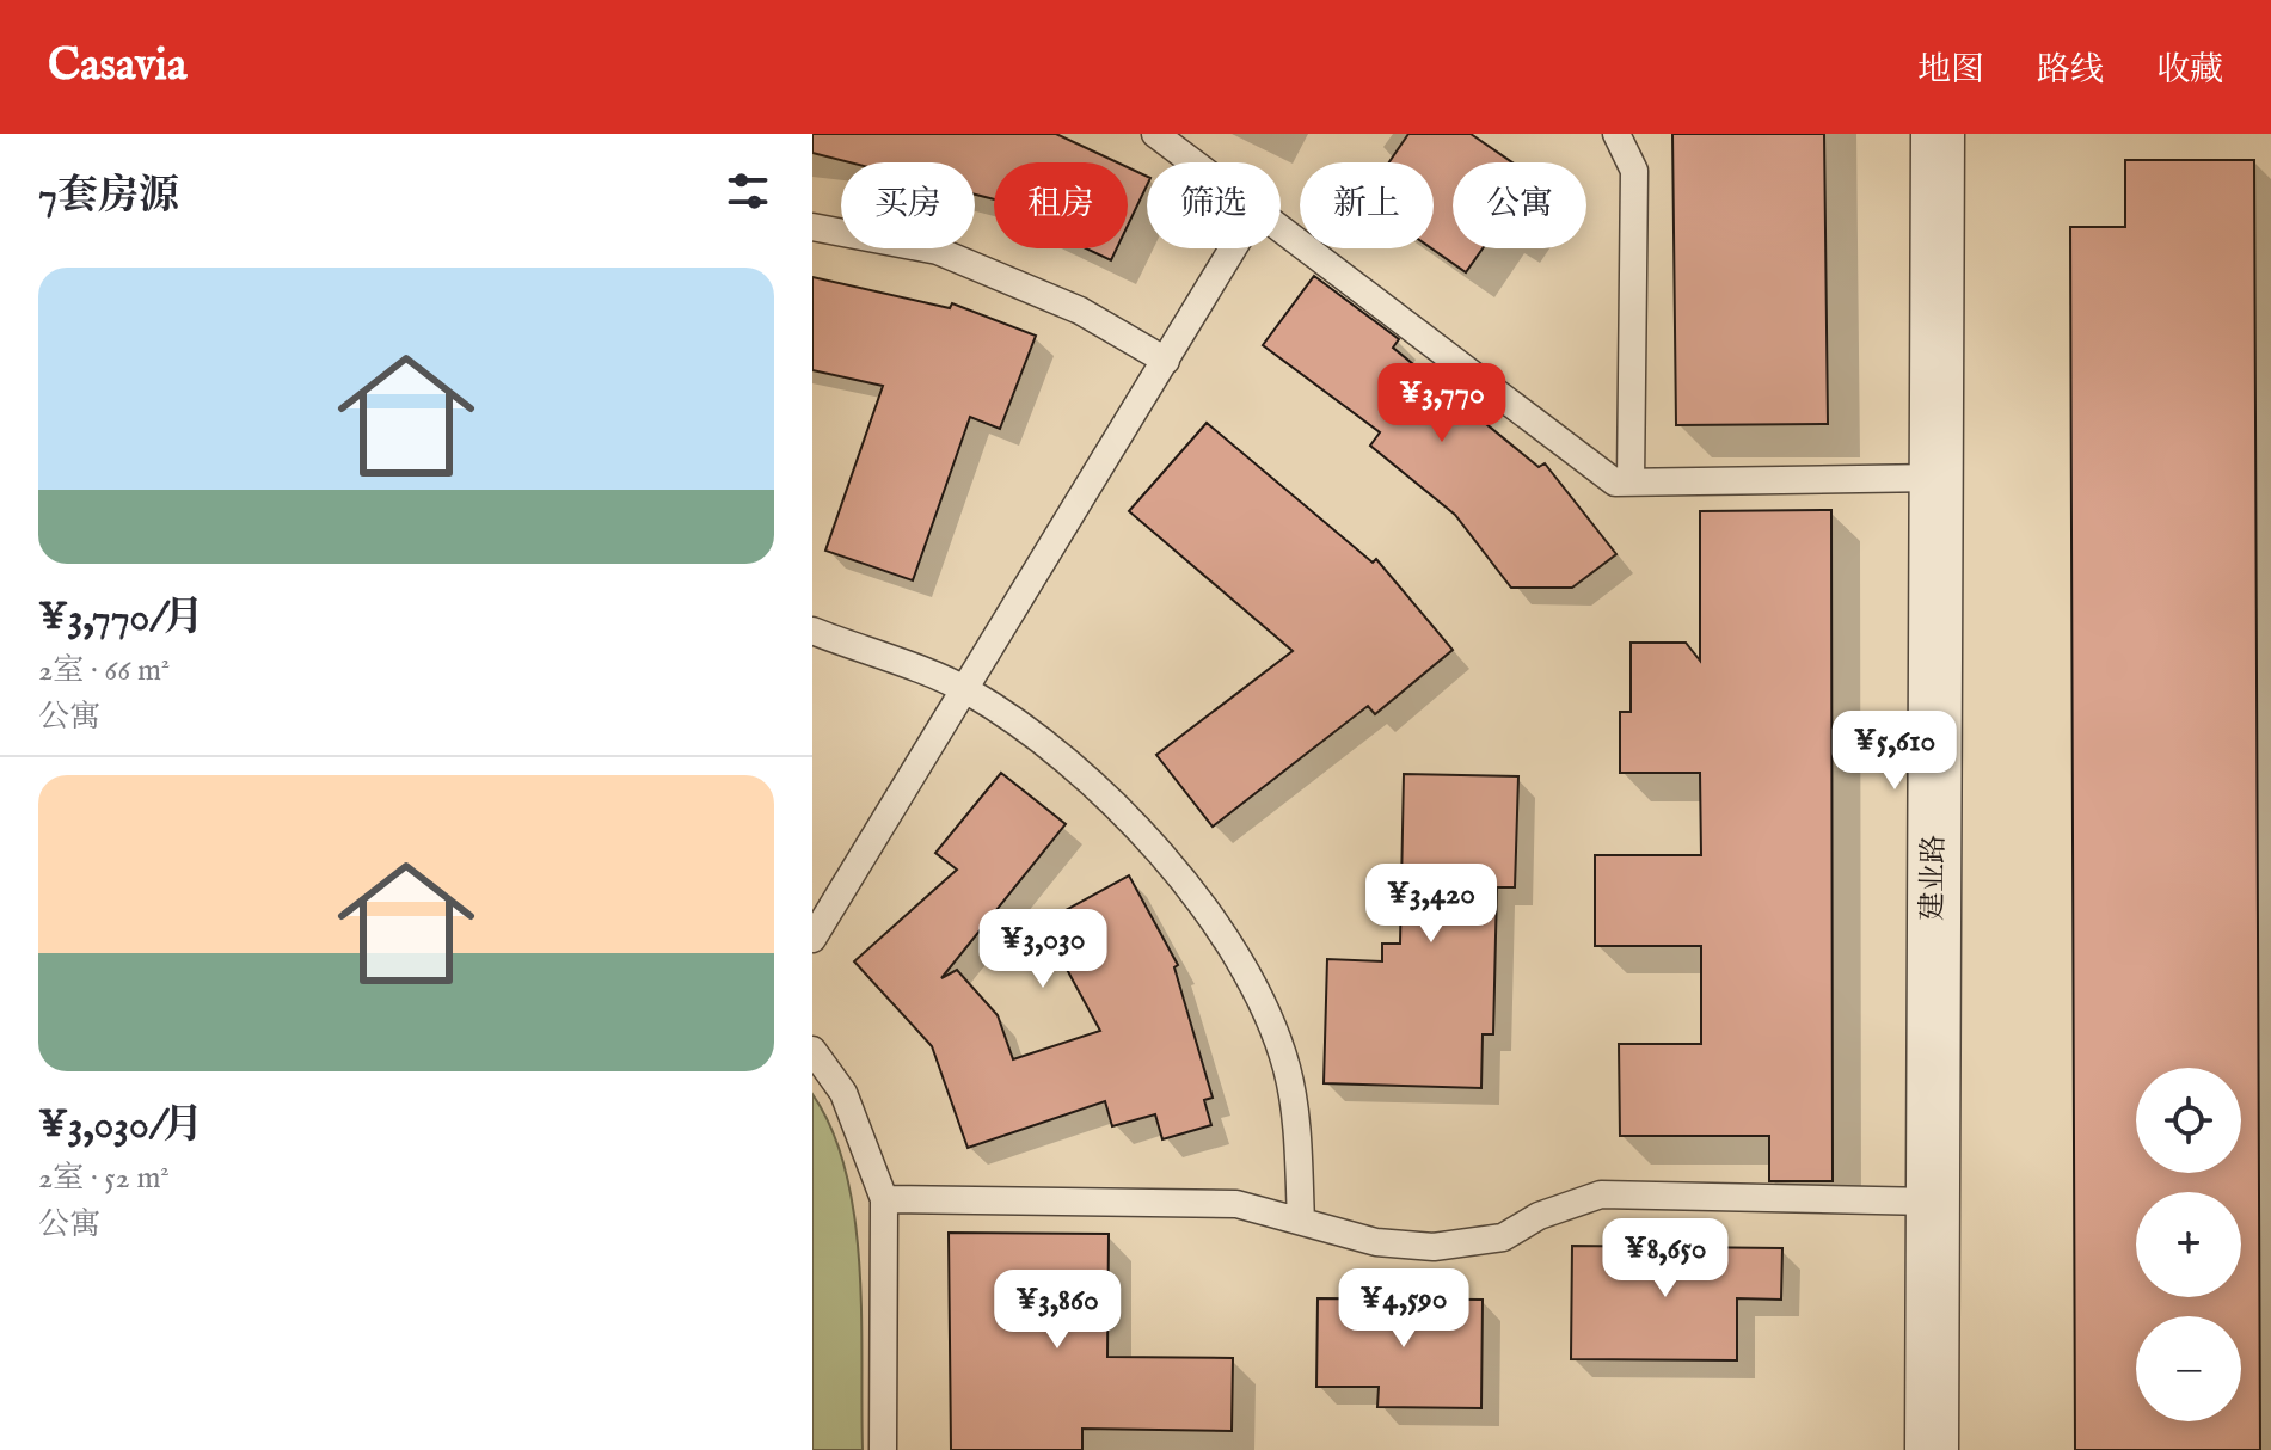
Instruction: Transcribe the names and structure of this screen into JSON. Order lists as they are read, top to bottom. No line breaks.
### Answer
{"streets":{"street":["建业路"]},"page":{"header":"Casavia","nav":["地图","路线","收藏"],"heading":"7套房源","chip":["买房","租房","筛选","新上","公寓"],"list":[{"name":"¥3,770/月","note":"2室 · 66 m² · 公寓"},{"name":"¥3,030/月","note":"2室 · 52 m² · 公寓"}],"price":["¥3,770","¥5,610","¥3,420","¥3,030","¥8,650","¥4,590","¥3,860"],"map_buttons":["+","−"]}}
